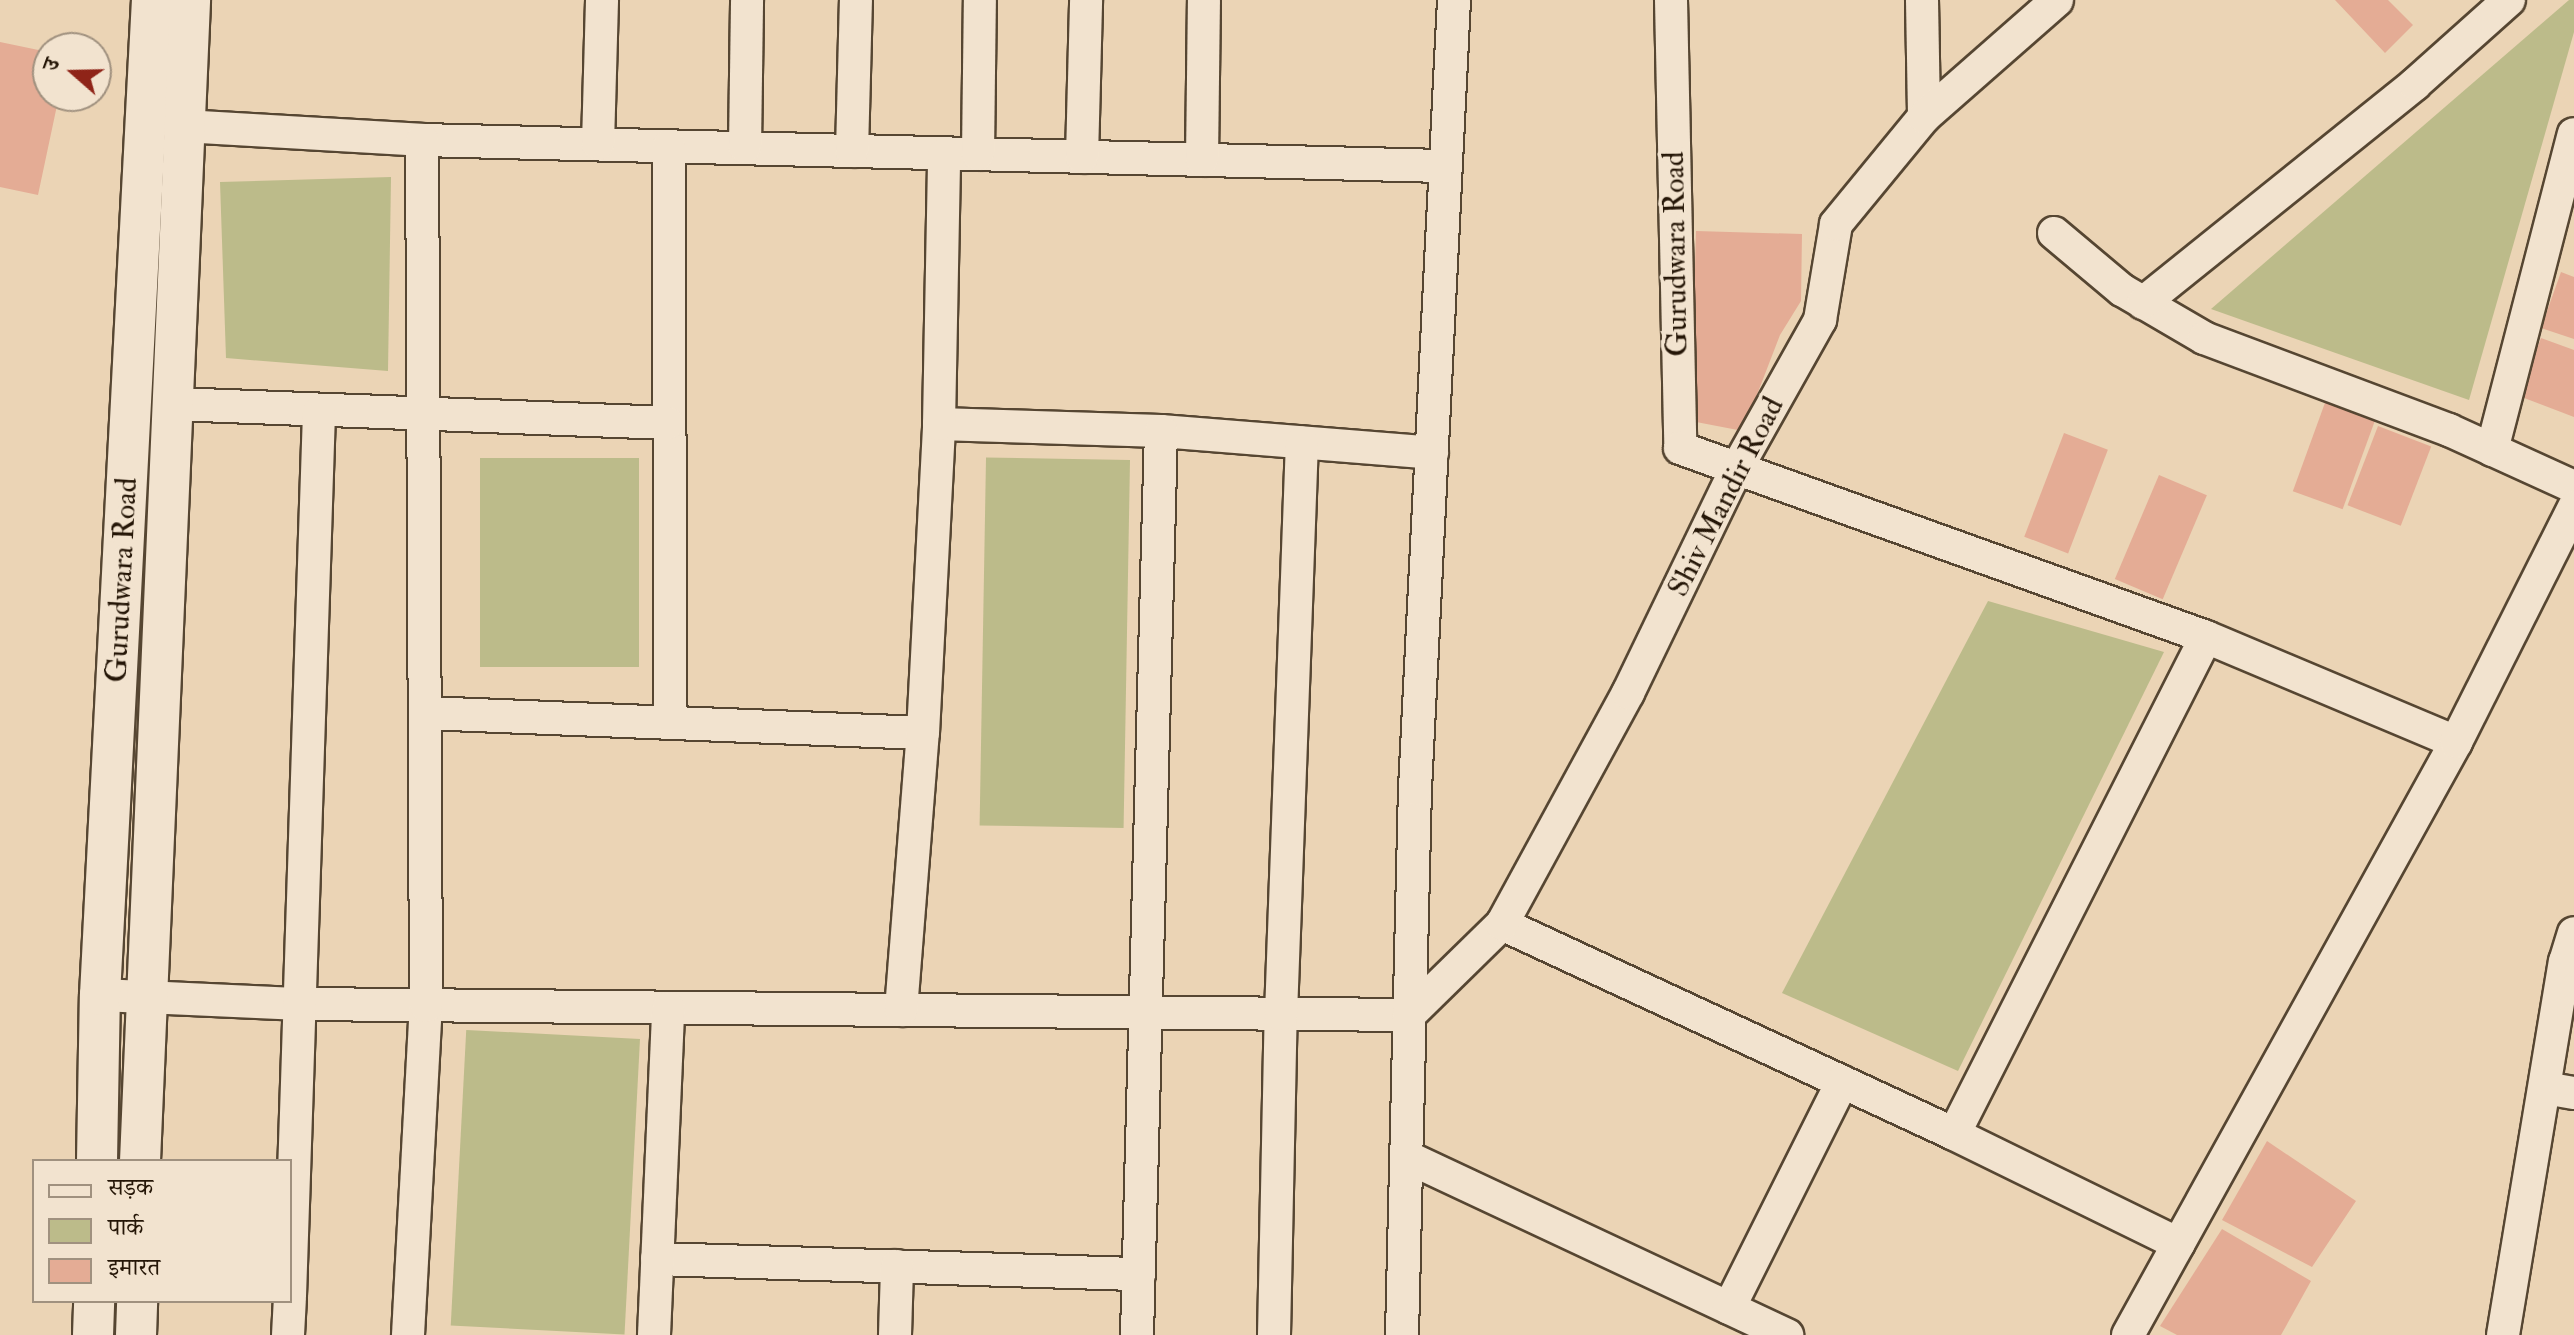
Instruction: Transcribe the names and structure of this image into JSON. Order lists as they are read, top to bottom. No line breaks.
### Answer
{"streets":{"street":["Gurudwara Road","Shiv Mandir Road"]},"crossings":[["Gurudwara Road","Shiv Mandir Road"]],"legend":["सड़क","पार्क","इमारत"],"north":"left"}
